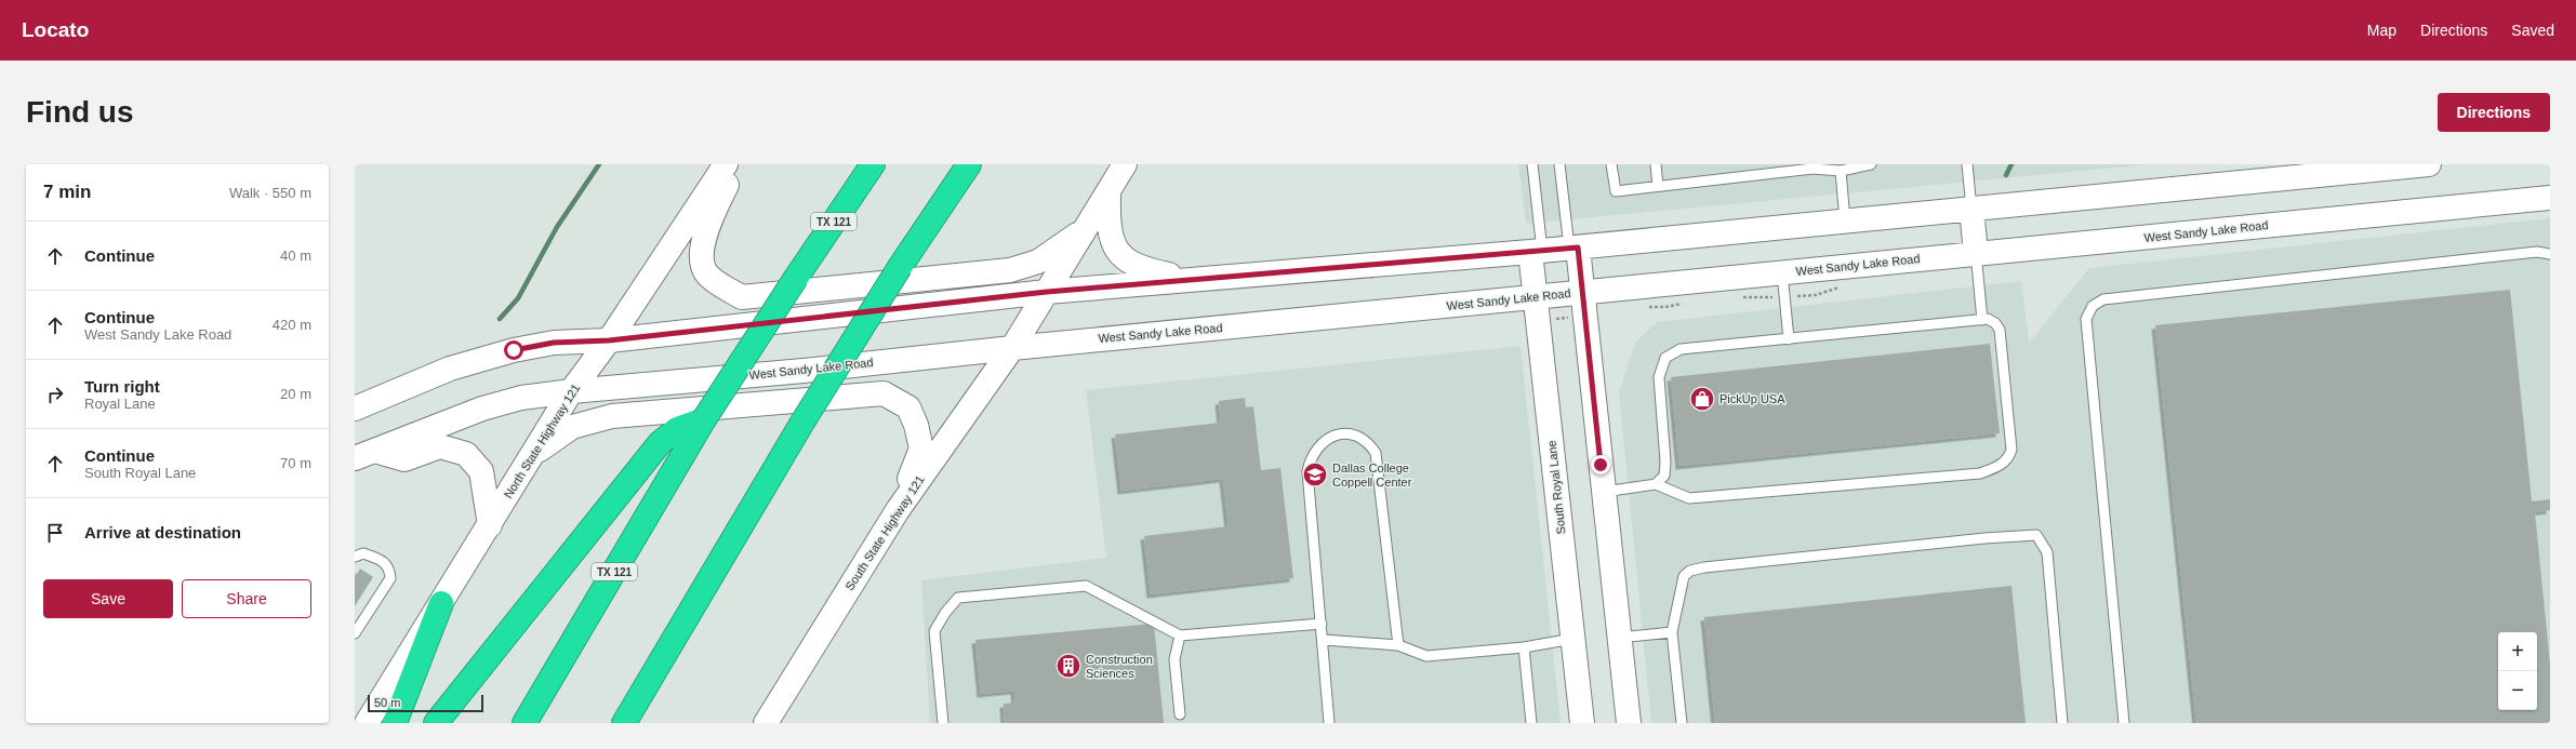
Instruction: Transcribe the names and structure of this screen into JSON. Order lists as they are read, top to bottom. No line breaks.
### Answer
{"streets":{"highway":["TX 121"],"main road":["West Sandy Lake Road","North State Highway 121","South Royal Lane","South State Highway 121"]},"crossings":[["West Sandy Lake Road","North State Highway 121"],["West Sandy Lake Road","South Royal Lane"],["West Sandy Lake Road","South State Highway 121"]],"places":{"shop":["PickUp USA"],"school or university":["Dallas College Coppell Center"],"building":["Construction Sciences"]},"scale_bar":"50 m","page":{"header":"Locato","nav":["Map","Directions","Saved"],"buttons":["Directions",["Save","Share"]],"title":"Find us","heading":["7 min","Walk · 550 m"],"list":[["Continue","40 m"],["Continue","West Sandy Lake Road","420 m"],["Turn right","Royal Lane","20 m"],["Continue","South Royal Lane","70 m"],"Arrive at destination"],"map_buttons":["+","−"],"scale":"50 m"}}
